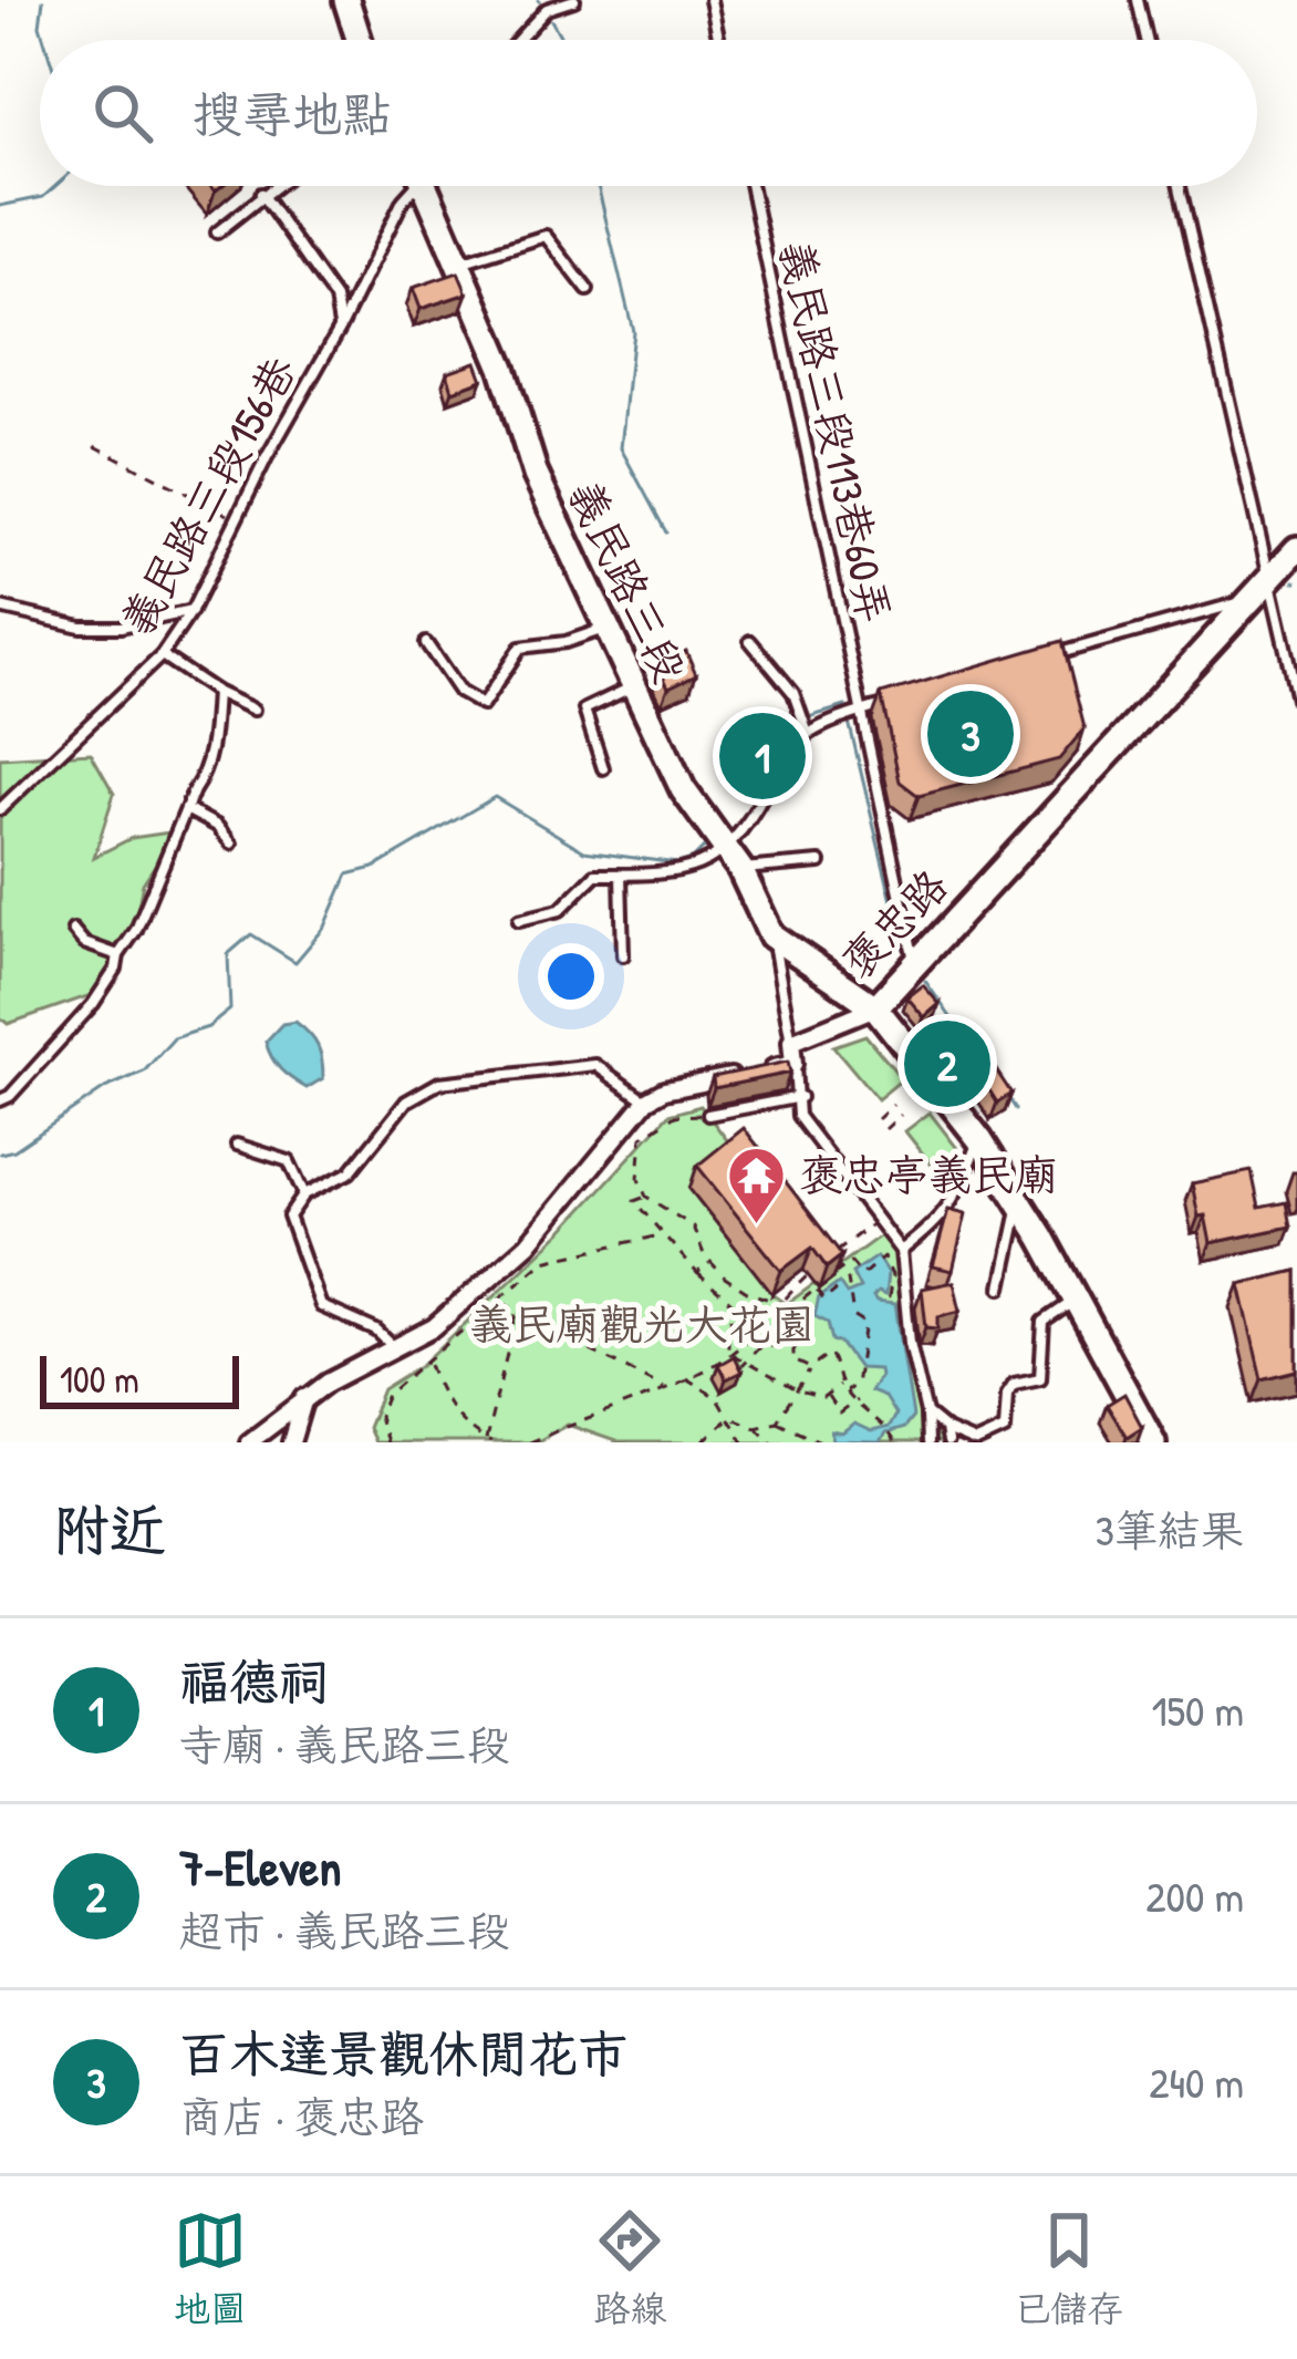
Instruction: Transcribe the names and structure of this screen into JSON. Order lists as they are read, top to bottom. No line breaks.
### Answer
{"streets":{"main road":["義民路三段","褒忠路"],"lane":["義民路三段113巷60弄","義民路三段156巷"]},"crossings":[["義民路三段113巷60弄","褒忠路"],["義民路三段","褒忠路"]],"parks":["義民廟觀光大花園"],"places":{"temple":["褒忠亭義民廟"]},"scale_bar":"100 m","page":{"search":"搜尋地點","pins":["3","1","2"],"scale":"100 m","heading":["附近","3筆結果"],"list":[{"mark":"1","name":"福德祠","note":"寺廟 · 義民路三段","value":"150 m"},{"mark":"2","name":"7-Eleven","note":"超市 · 義民路三段","value":"200 m"},{"mark":"3","name":"百木達景觀休閒花市","note":"商店 · 褒忠路","value":"240 m"}],"nav":["地圖","路線","已儲存"]}}
